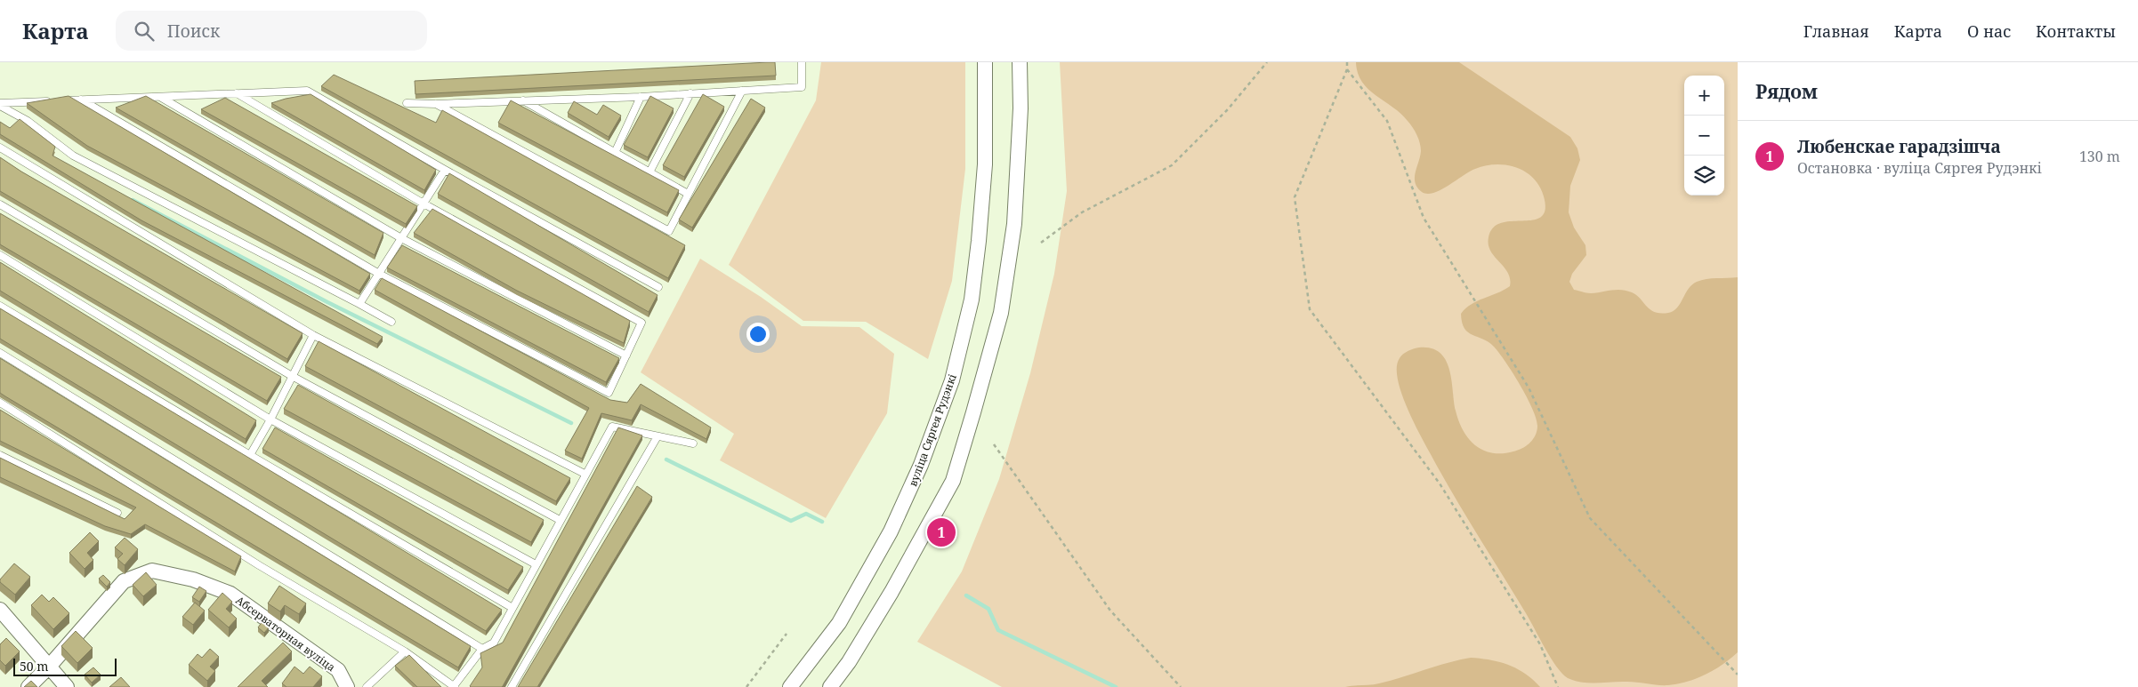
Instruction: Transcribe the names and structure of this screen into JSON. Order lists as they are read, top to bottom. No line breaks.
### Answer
{"streets":{"street":["вуліца Сяргея Рудэнкі","Абсерваторная вуліца"]},"scale_bar":"50 m","page":{"header":"Карта","search":"Поиск","nav":["Главная","Карта","О нас","Контакты"],"heading":"Рядом","map_buttons":["+","−"],"list":[{"mark":"1","name":"Любенскае гарадзішча","note":"Остановка · вуліца Сяргея Рудэнкі","value":"130 m"}],"pins":"1","scale":"50 m"}}
